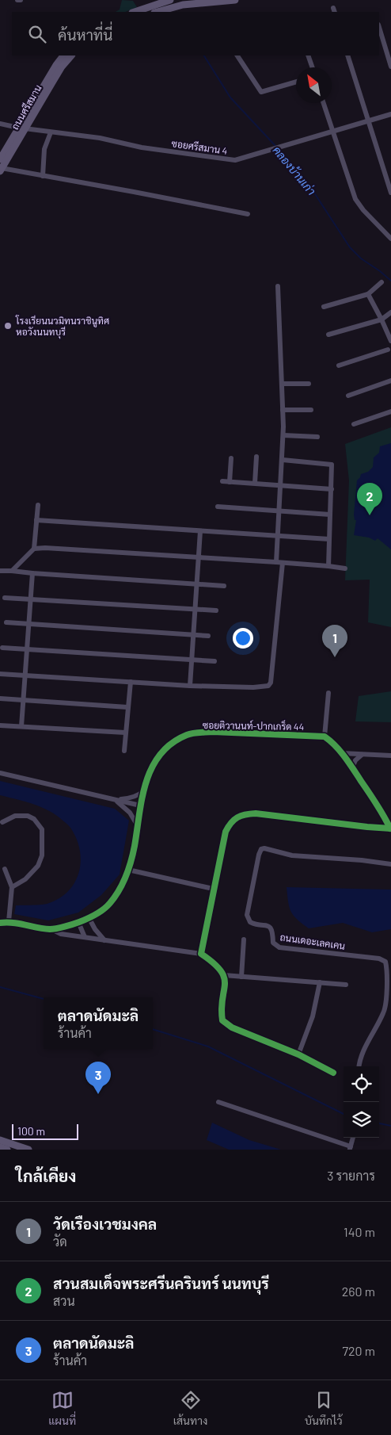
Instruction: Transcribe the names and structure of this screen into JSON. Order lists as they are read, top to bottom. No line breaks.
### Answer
{"streets":{"main road":["ถนนศรีสมาน"],"street":["ซอยศรีสมาน 4","ซอยติวานนท์-ปากเกร็ด 44","ถนนเดอะเลคเคน"]},"crossings":[["ถนนศรีสมาน","ซอยศรีสมาน 4"]],"water":["คลองบ้านเก่า"],"places":["โรงเรียนนวมิทนราชินูทิศ หอวังนนทบุรี"],"scale_bar":"100 m","north":"top left","page":{"search":"ค้นหาที่นี่","pins":["2","1","3"],"popup":["ตลาดนัดมะลิ","ร้านค้า"],"scale":"100 m","heading":["ใกล้เคียง","3 รายการ"],"list":[{"mark":"1","name":"วัดเรืองเวชมงคล","note":"วัด","value":"140 m"},{"mark":"2","name":"สวนสมเด็จพระศรีนครินทร์ นนทบุรี","note":"สวน","value":"260 m"},{"mark":"3","name":"ตลาดนัดมะลิ","note":"ร้านค้า","value":"720 m"}],"nav":["แผนที่","เส้นทาง","บันทึกไว้"]}}
